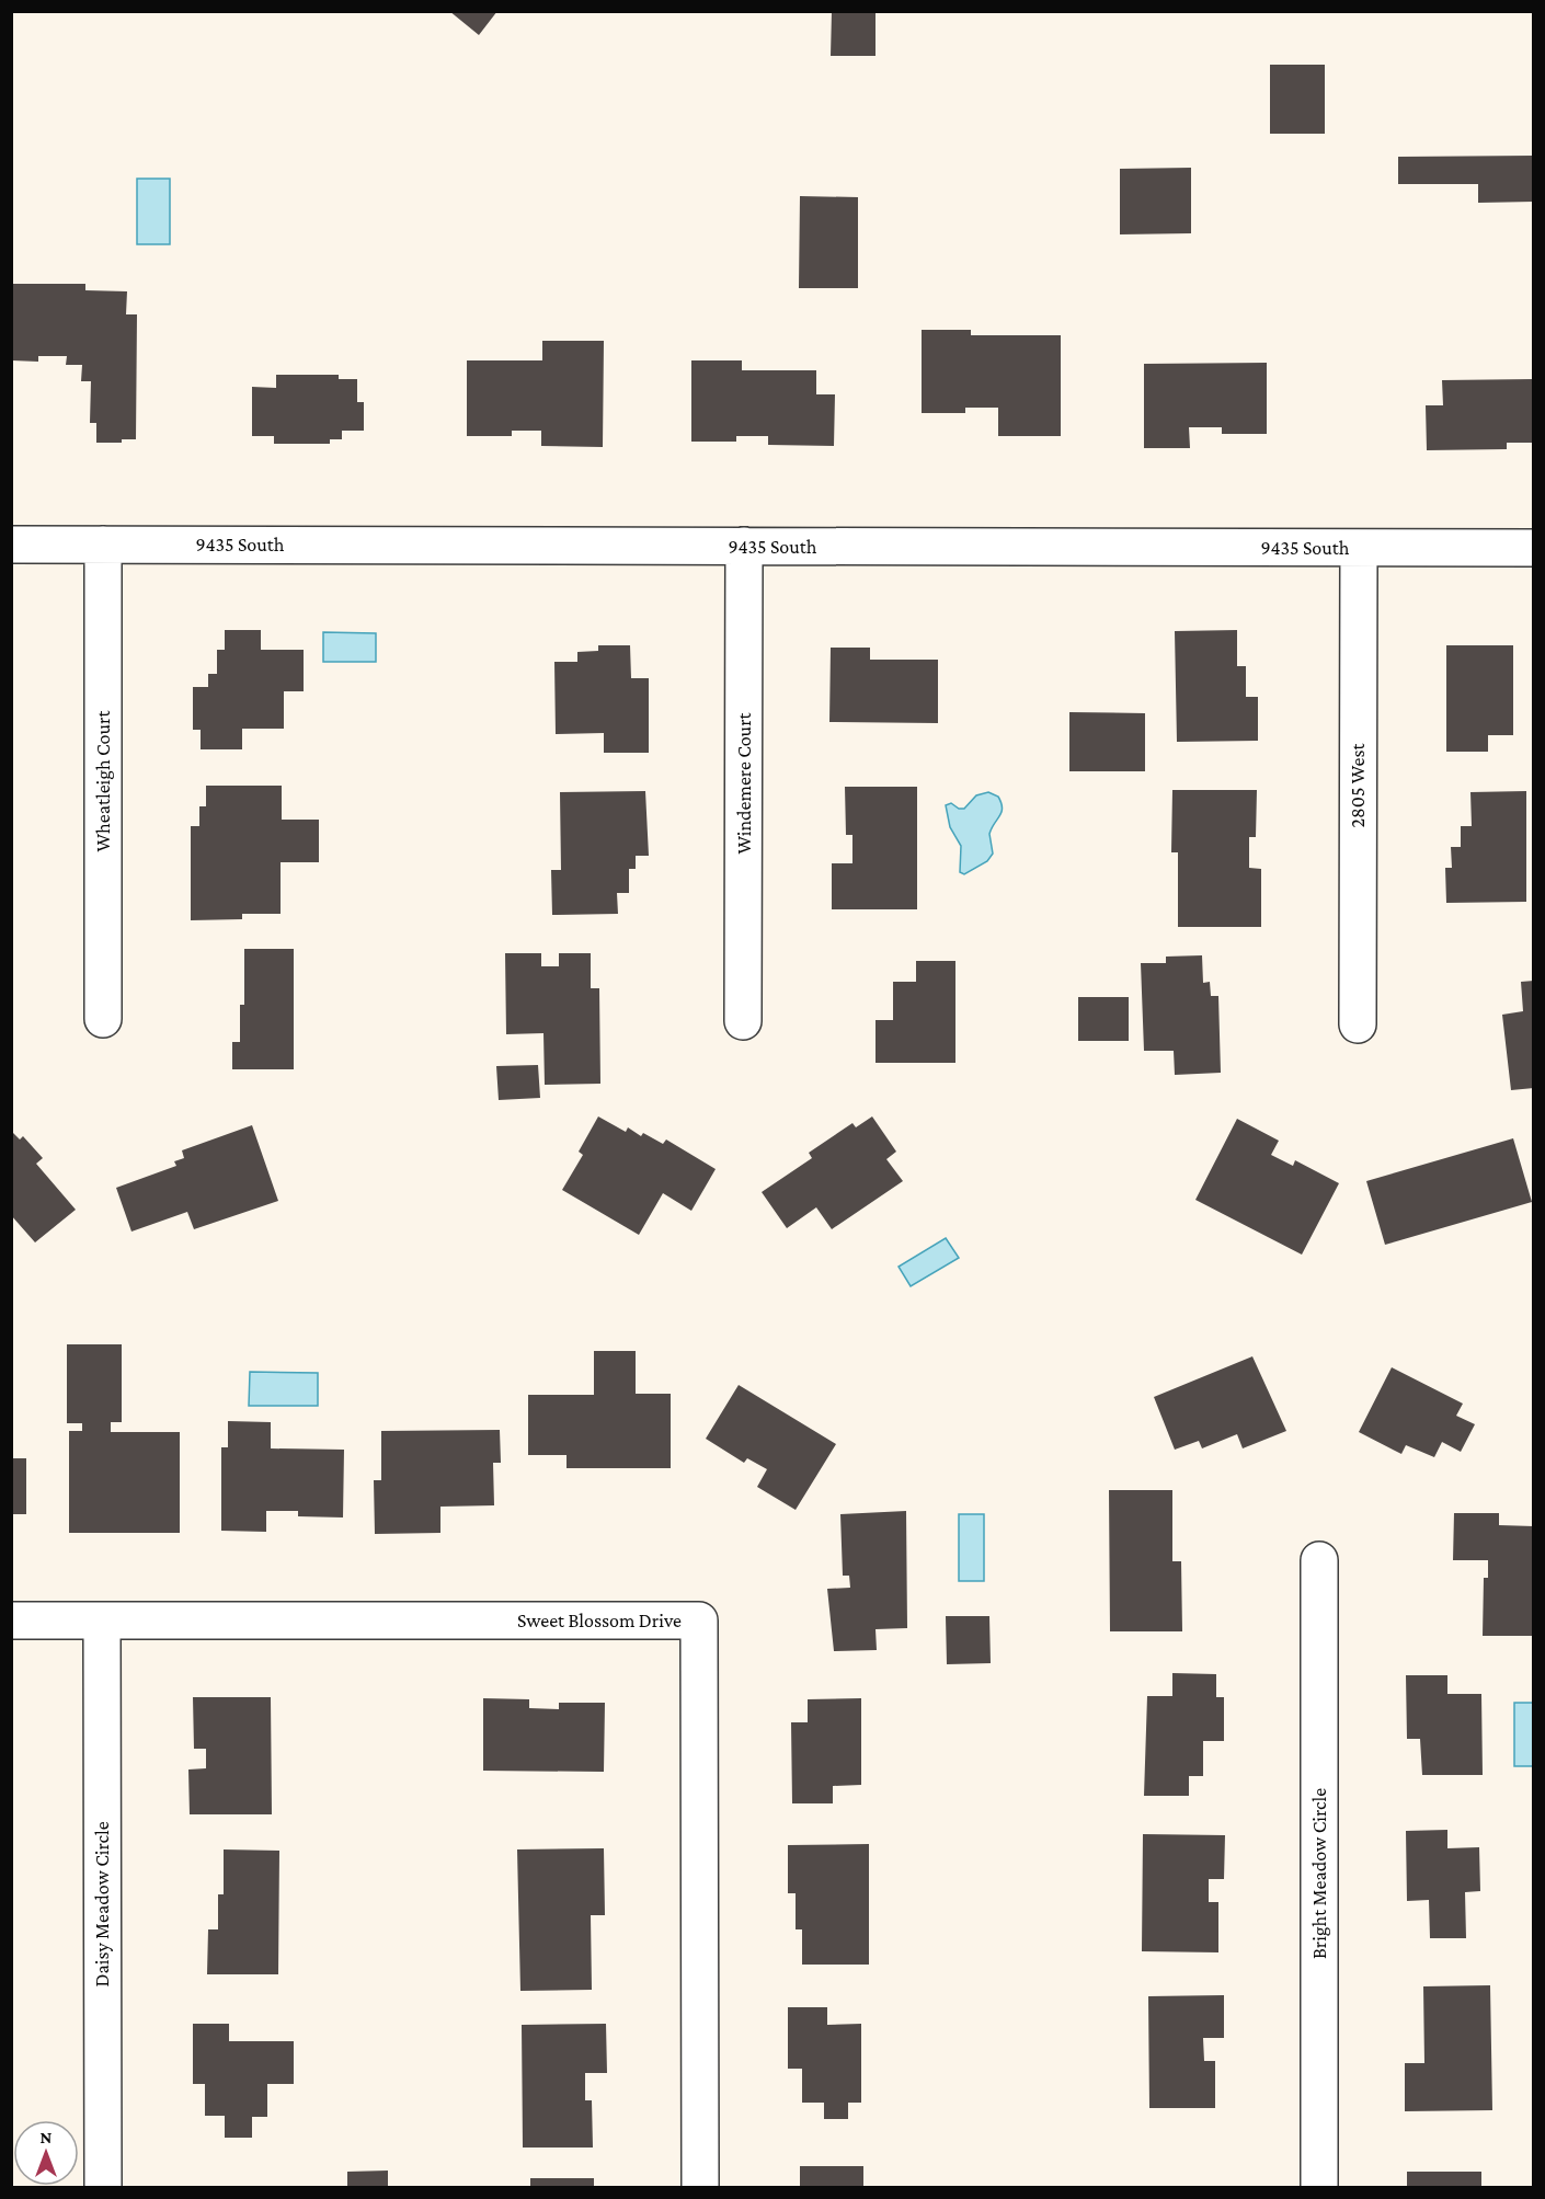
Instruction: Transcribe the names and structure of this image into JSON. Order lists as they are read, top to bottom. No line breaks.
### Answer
{"streets":{"street":["9435 South","Wheatleigh Court","Windemere Court","2805 West","Sweet Blossom Drive","Bright Meadow Circle","Daisy Meadow Circle"]},"crossings":[["9435 South","Wheatleigh Court"],["9435 South","Windemere Court"],["9435 South","2805 West"],["Sweet Blossom Drive","Daisy Meadow Circle"]],"north":"top"}
